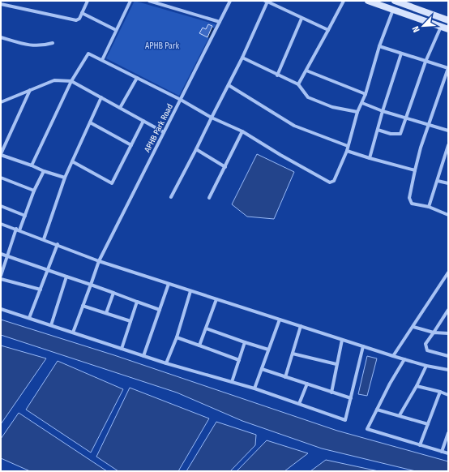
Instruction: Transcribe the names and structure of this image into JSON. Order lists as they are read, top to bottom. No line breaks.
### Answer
{"streets":{"street":["APHB Park Road"]},"parks":["APHB Park"],"north":"bottom left"}
